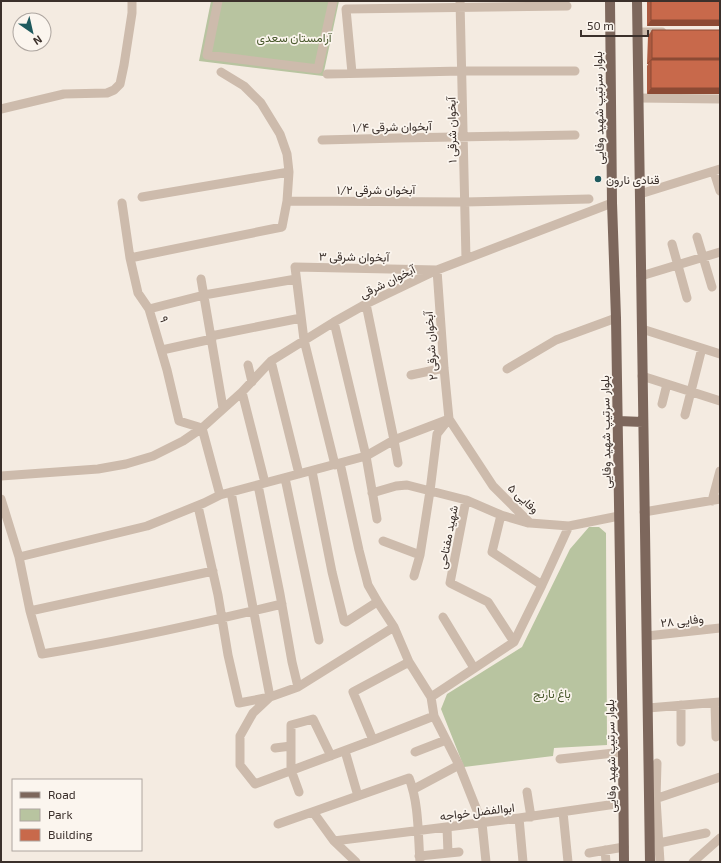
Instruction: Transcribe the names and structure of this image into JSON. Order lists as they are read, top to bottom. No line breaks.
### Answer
{"streets":{"main road":["بلوار سرتیپ شهید وفایی"],"street":["آبخوان شرقی ۱/۴","آبخوان شرقی ۱","آبخوان شرقی ۱/۲","آبخوان شرقی ۳","آبخوان شرقی","۹","آبخوان شرقی ۲","وفایی ۵","شهید مفتاحی","وفایی ۲۸","ابوالفضل خواجه"]},"crossings":[["بلوار سرتیپ شهید وفایی","آبخوان شرقی"],["بلوار سرتیپ شهید وفایی","وفایی ۵"],["بلوار سرتیپ شهید وفایی","ابوالفضل خواجه"],["آبخوان شرقی ۱/۴","آبخوان شرقی ۱"],["آبخوان شرقی ۱","آبخوان شرقی ۱/۲"],["آبخوان شرقی ۱","آبخوان شرقی"],["آبخوان شرقی ۳","آبخوان شرقی"],["آبخوان شرقی ۳","آبخوان شرقی ۲"],["آبخوان شرقی","۹"],["آبخوان شرقی","آبخوان شرقی ۲"],["آبخوان شرقی ۲","وفایی ۵"]],"parks":["آرامستان سعدی","باغ نارنج"],"places":["قنادی نارون"],"legend":["Road","Park","Building"],"scale_bar":"50 m","north":"bottom right"}
